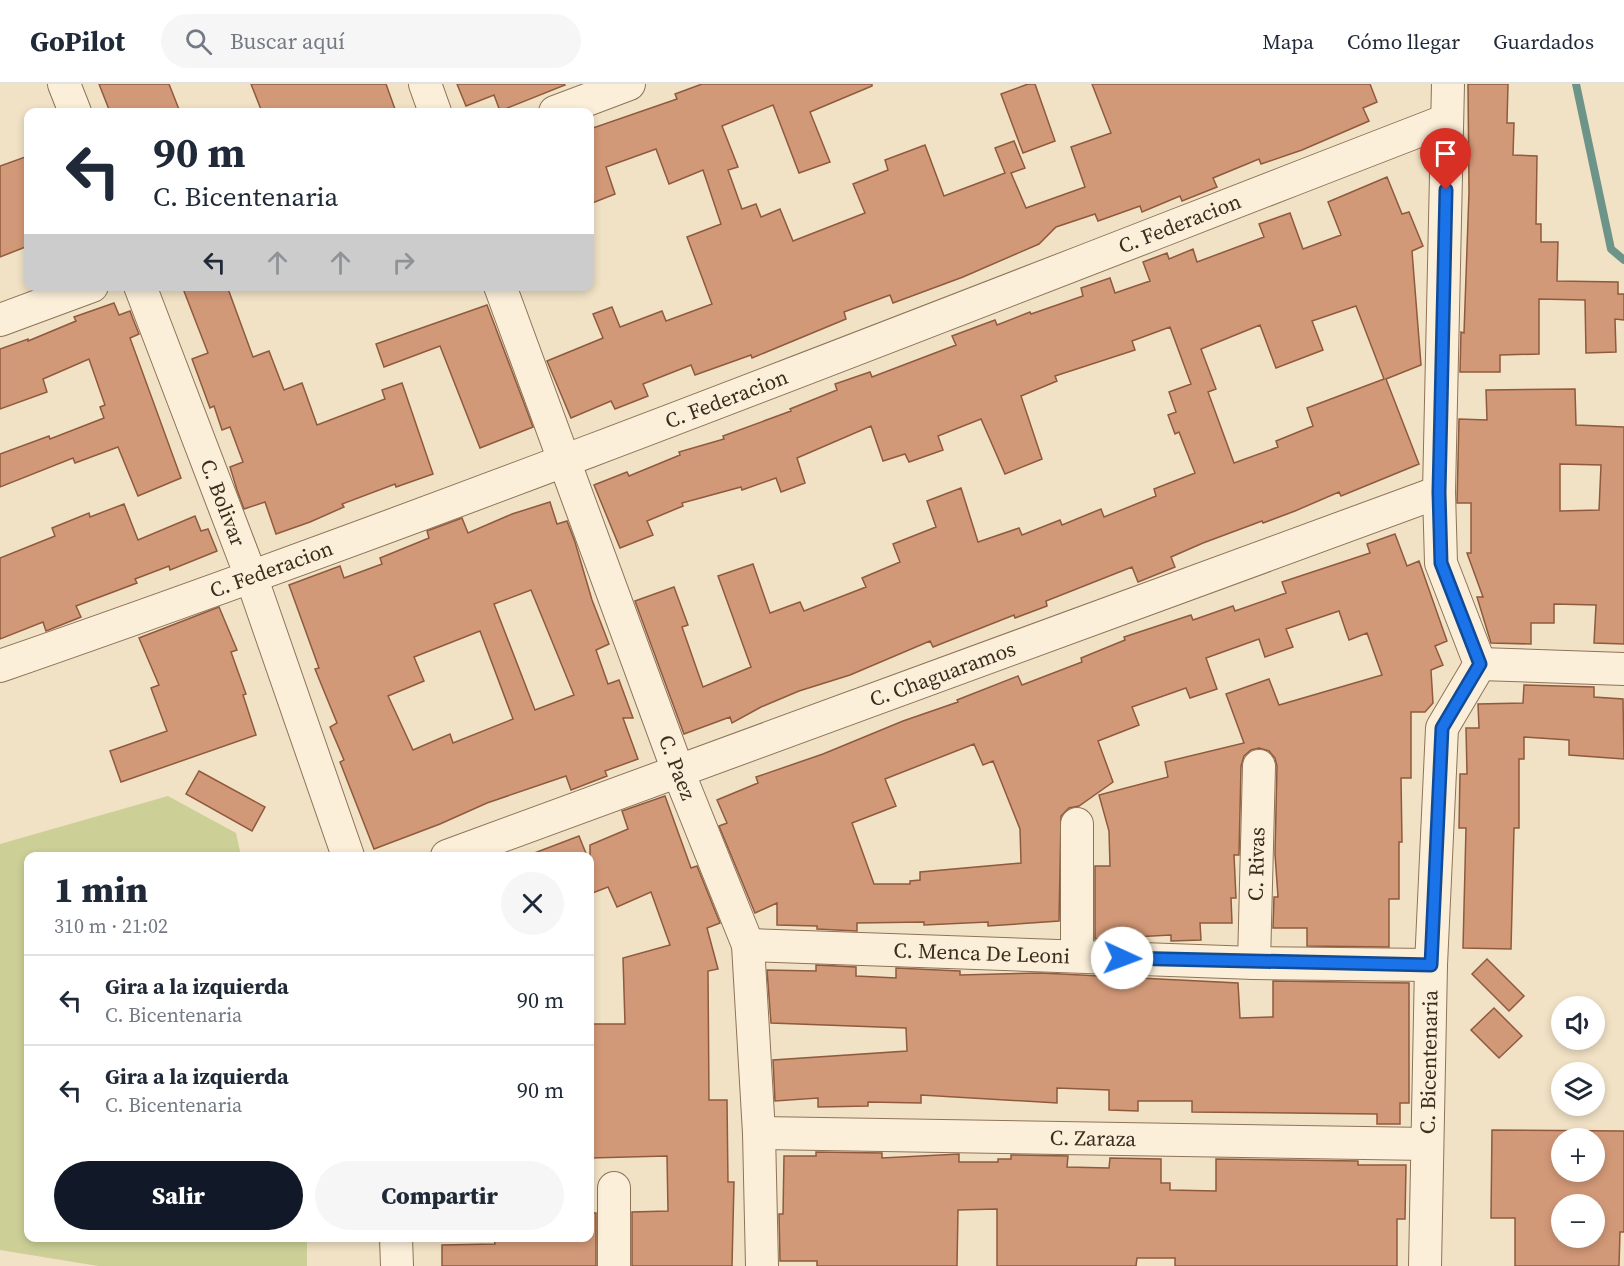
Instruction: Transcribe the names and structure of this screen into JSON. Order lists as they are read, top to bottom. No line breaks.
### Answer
{"streets":{"street":["C. Federacion","C. Bolivar","C. Chaguaramos","C. Paez","C. Rivas","C. Menca De Leoni","C. Bicentenaria","C. Zaraza"]},"crossings":[["C. Federacion","C. Bolivar"],["C. Federacion","C. Paez"],["C. Chaguaramos","C. Paez"],["C. Paez","C. Menca De Leoni"],["C. Paez","C. Zaraza"],["C. Rivas","C. Menca De Leoni"],["C. Menca De Leoni","C. Bicentenaria"],["C. Bicentenaria","C. Zaraza"]],"page":{"header":"GoPilot","search":"Buscar aquí","nav":["Mapa","Cómo llegar","Guardados"],"turn":["90 m","C. Bicentenaria"],"heading":["1 min","310 m · 21:02"],"list":[{"name":"Gira a la izquierda","note":"C. Bicentenaria","value":"90 m"},{"name":"Gira a la izquierda","note":"C. Bicentenaria","value":"90 m"}],"map_buttons":["+","−"],"buttons":["Salir","Compartir"]}}
